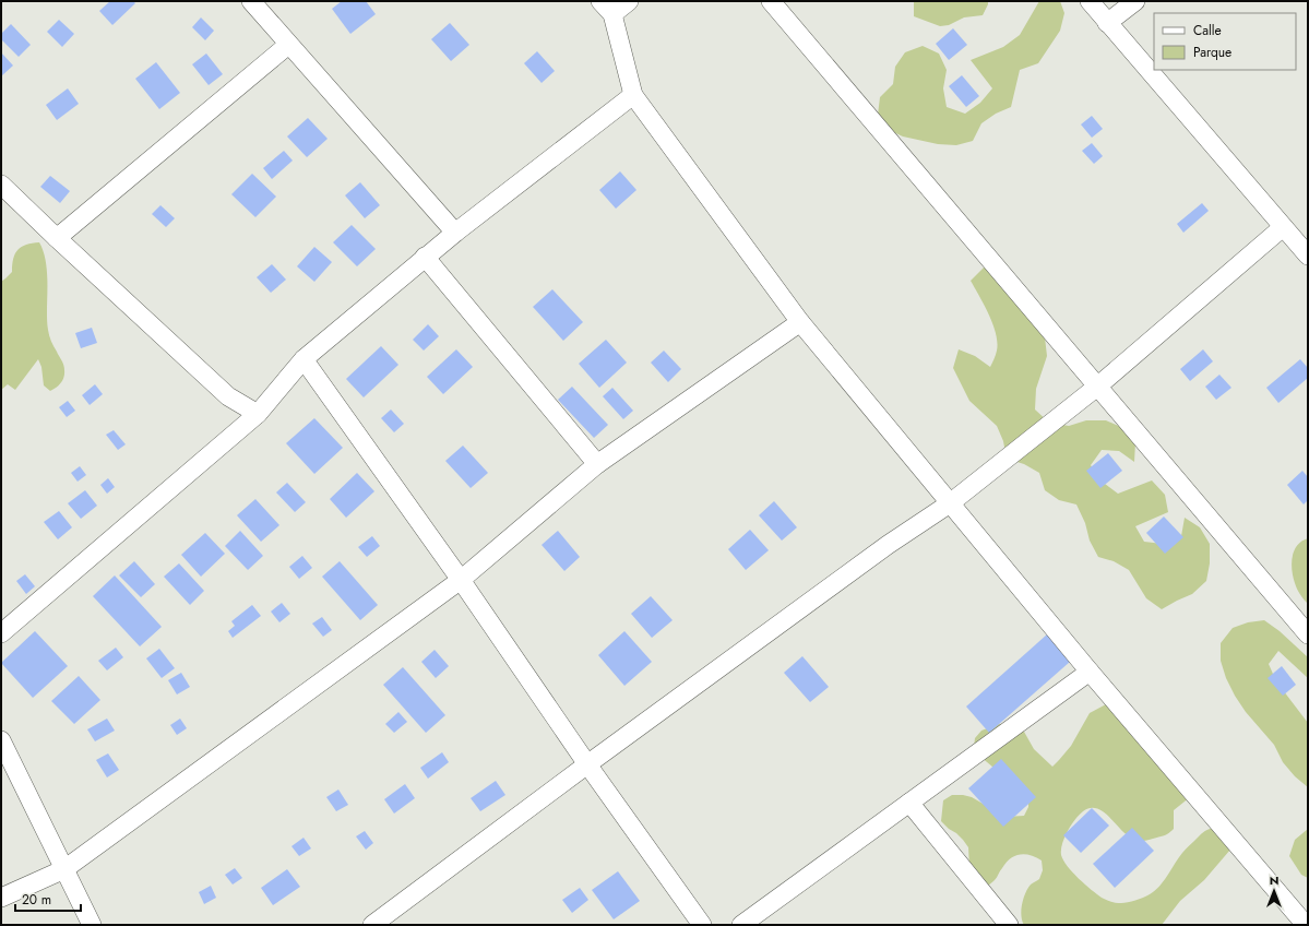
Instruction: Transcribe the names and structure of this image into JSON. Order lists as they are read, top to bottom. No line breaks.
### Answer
{"legend":["Calle","Parque"],"scale_bar":"20 m","north":"top"}
